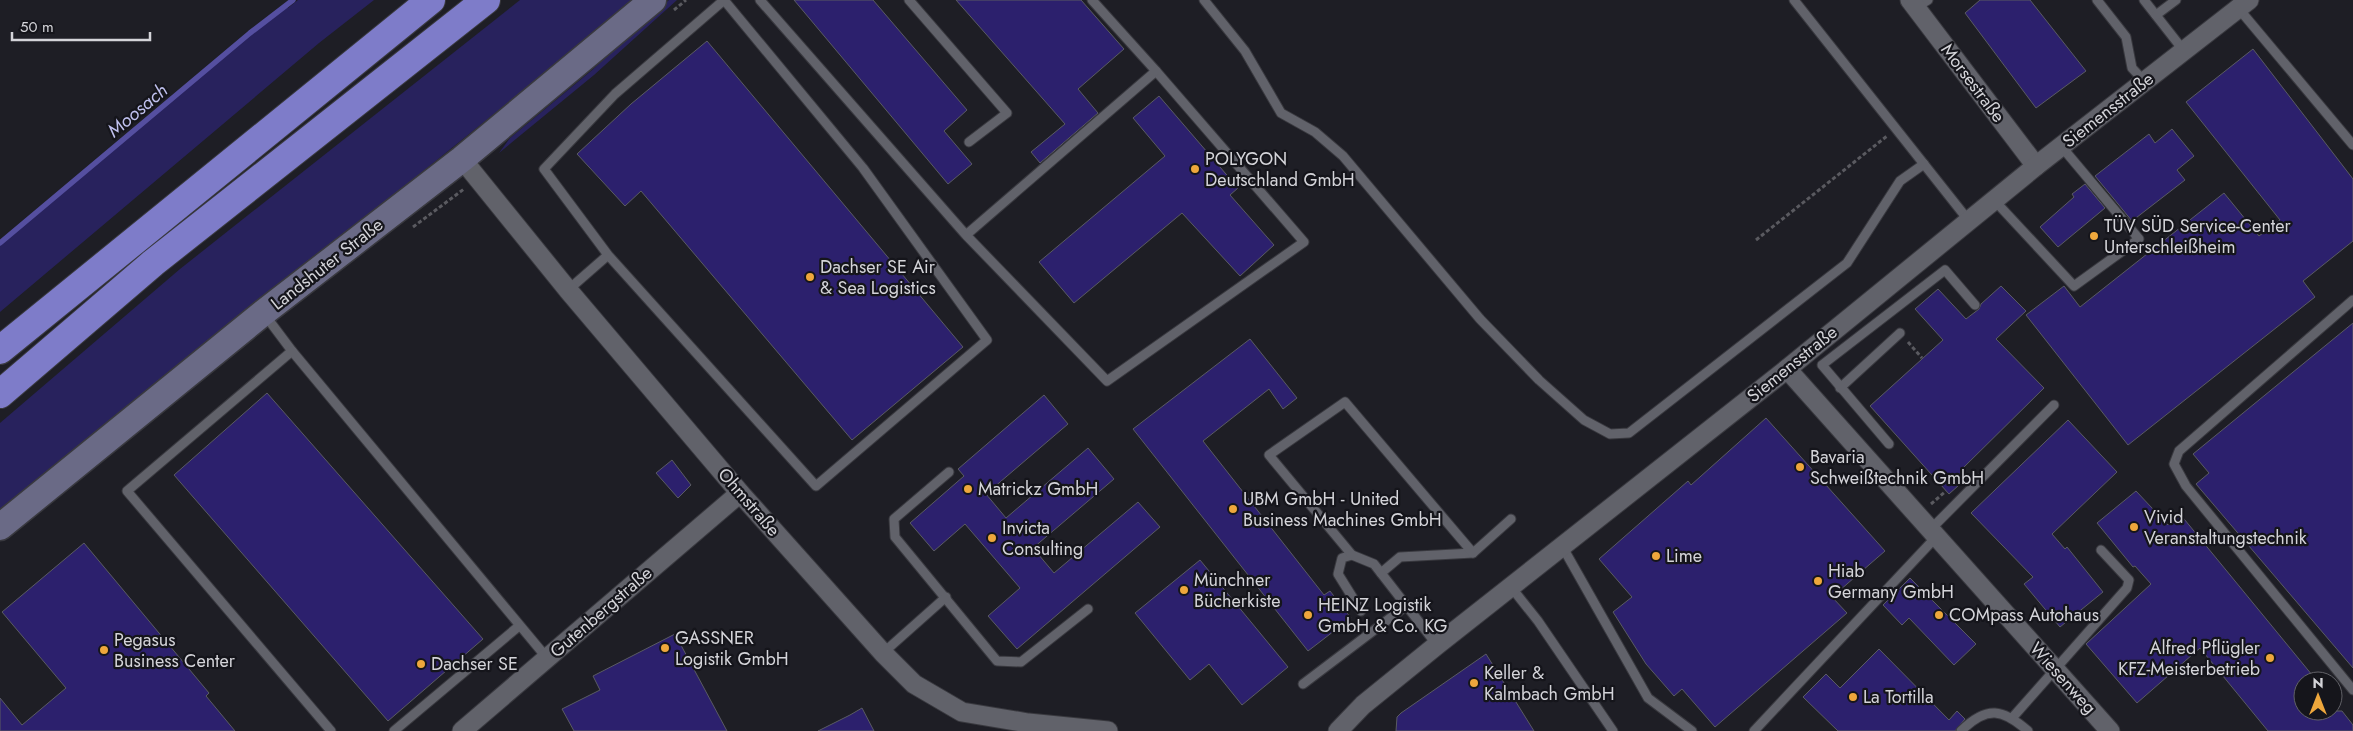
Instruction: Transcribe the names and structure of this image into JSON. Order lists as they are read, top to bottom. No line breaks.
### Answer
{"streets":{"main road":["Landshuter Straße"],"street":["Morsestraße","Siemensstraße","Ohmstraße","Gutenbergstraße","Wiesenweg"]},"crossings":[["Morsestraße","Siemensstraße"],["Siemensstraße","Wiesenweg"],["Landshuter Straße","Ohmstraße"],["Ohmstraße","Gutenbergstraße"]],"water":["Moosach"],"places":["POLYGON Deutschland GmbH","TÜV SÜD Service-Center Unterschleißheim","Dachser SE Air & Sea Logistics","Bavaria Schweißtechnik GmbH","Matrickz GmbH","UBM GmbH - United Business Machines GmbH","Vivid Veranstaltungstechnik","Invicta Consulting","Lime","Hiab Germany GmbH","Münchner Bücherkiste","HEINZ Logistik GmbH & Co. KG","COMpass Autohaus","GASSNER Logistik GmbH","Pegasus Business Center","Alfred Pflügler KFZ-Meisterbetrieb","Dachser SE","Keller & Kalmbach GmbH","La Tortilla"],"scale_bar":"50 m","north":"top"}
